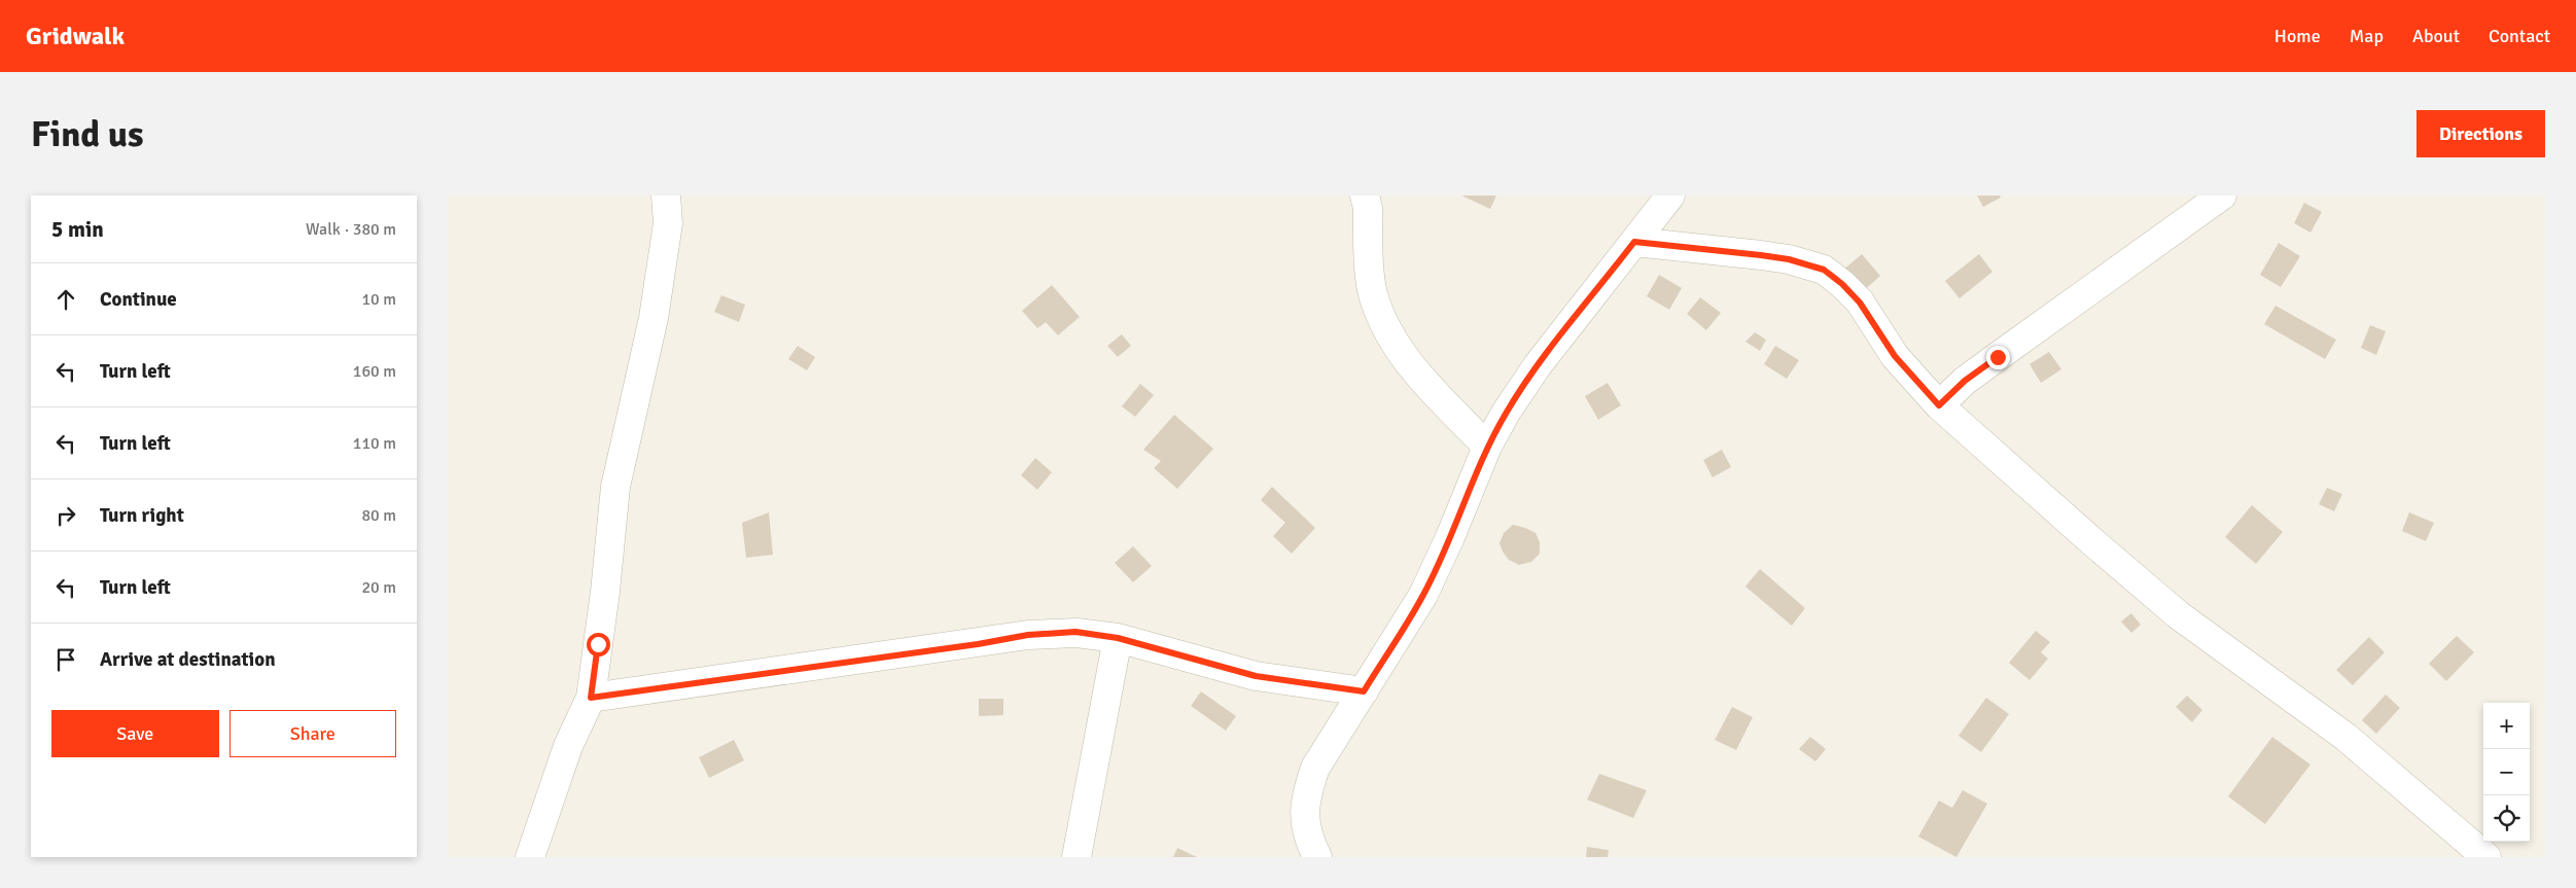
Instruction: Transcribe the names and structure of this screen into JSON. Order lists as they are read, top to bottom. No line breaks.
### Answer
{"page":{"header":"Gridwalk","nav":["Home","Map","About","Contact"],"buttons":["Directions",["Save","Share"]],"title":"Find us","heading":["5 min","Walk · 380 m"],"list":[["Continue","10 m"],["Turn left","160 m"],["Turn left","110 m"],["Turn right","80 m"],["Turn left","20 m"],"Arrive at destination"],"map_buttons":["+","−"]}}
